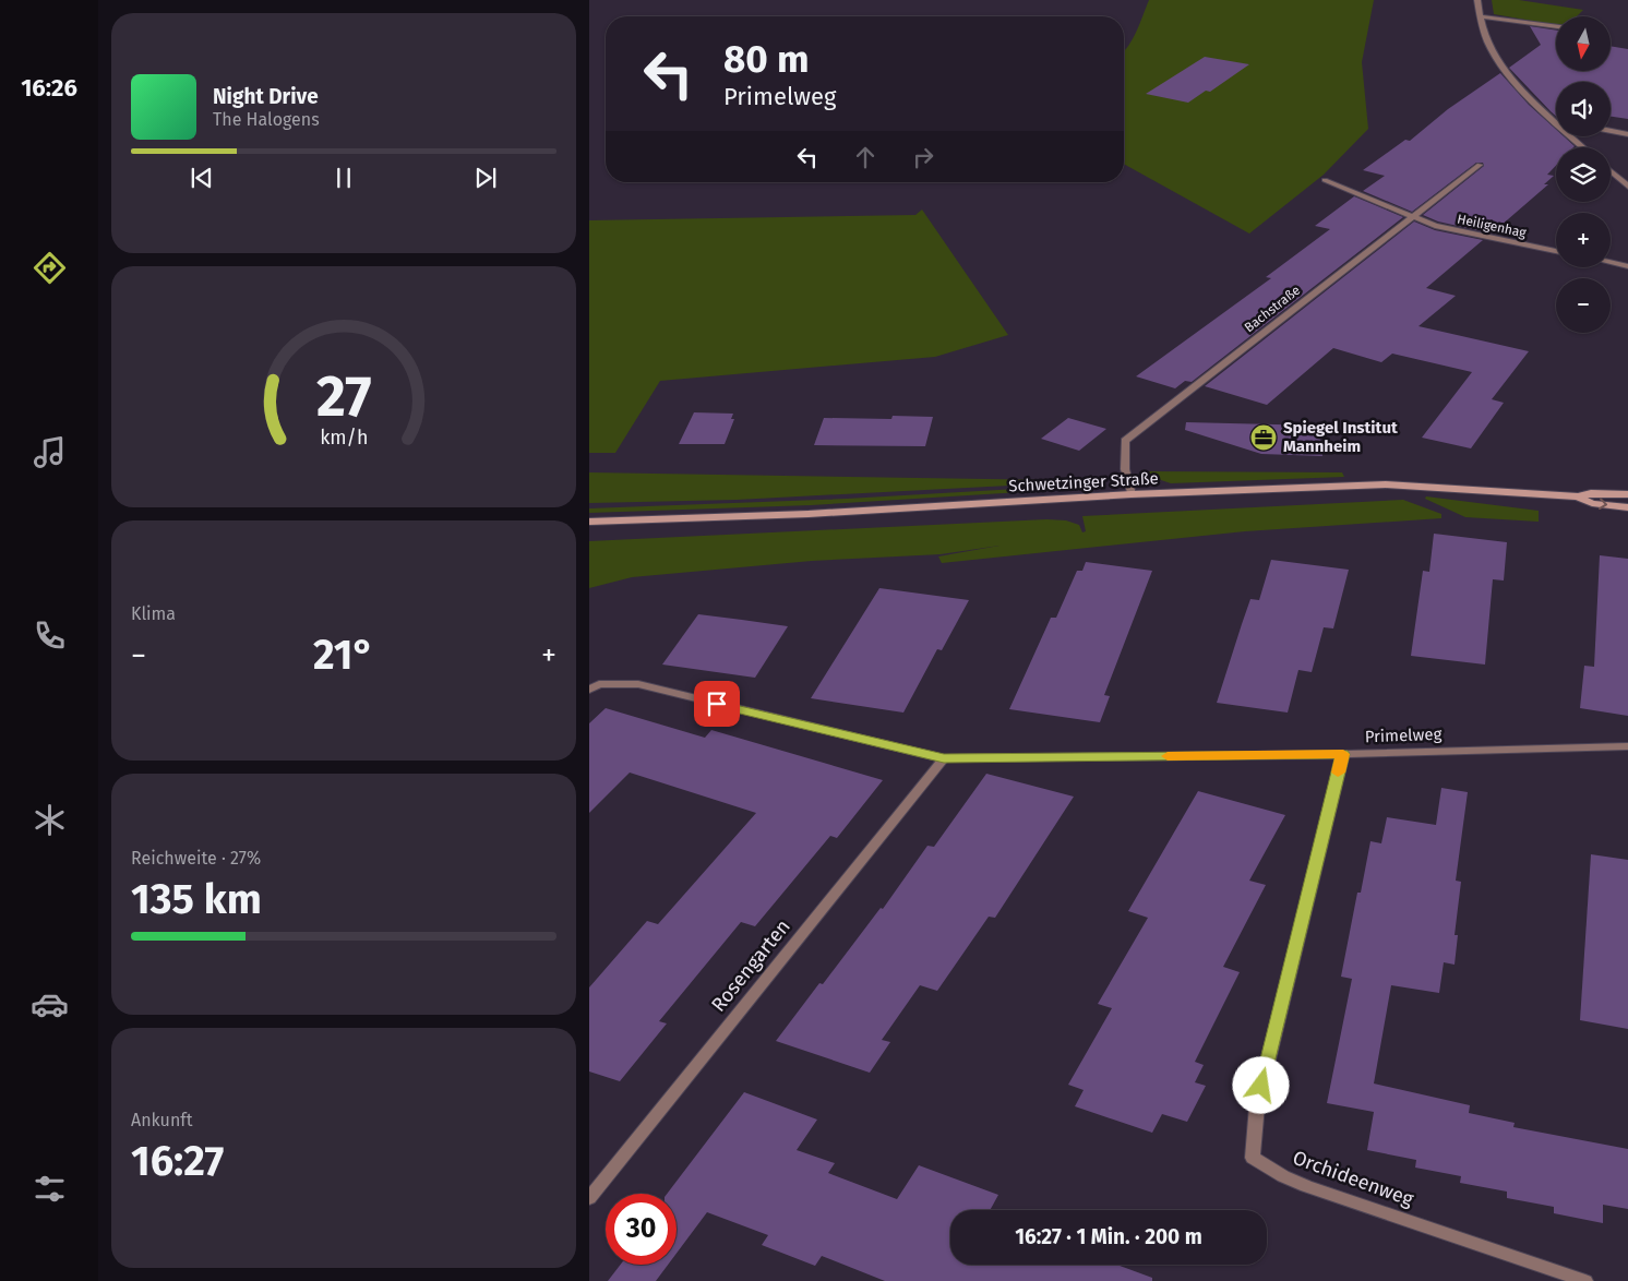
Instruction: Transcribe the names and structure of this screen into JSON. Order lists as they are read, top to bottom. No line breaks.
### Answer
{"streets":{"main road":["Schwetzinger Straße"],"street":["Heiligenhag","Bachstraße","Primelweg","Rosengarten","Orchideenweg"]},"crossings":[["Heiligenhag","Bachstraße"],["Bachstraße","Schwetzinger Straße"],["Primelweg","Rosengarten"],["Primelweg","Orchideenweg"]],"places":{"office":["Spiegel Institut Mannheim"]},"north":"bottom","page":{"tabs":"16:26","map_buttons":["+","−"],"turn":["80 m","Primelweg"],"song":["Night Drive","The Halogens"],"tile":["Klima",["Reichweite · 27%","135 km"],["Ankunft","16:27"]],"heat":["−","21°","+"],"limit":"30","trip":"16:27 · 1 Min. · 200 m","gauge":["27","km/h"]}}
